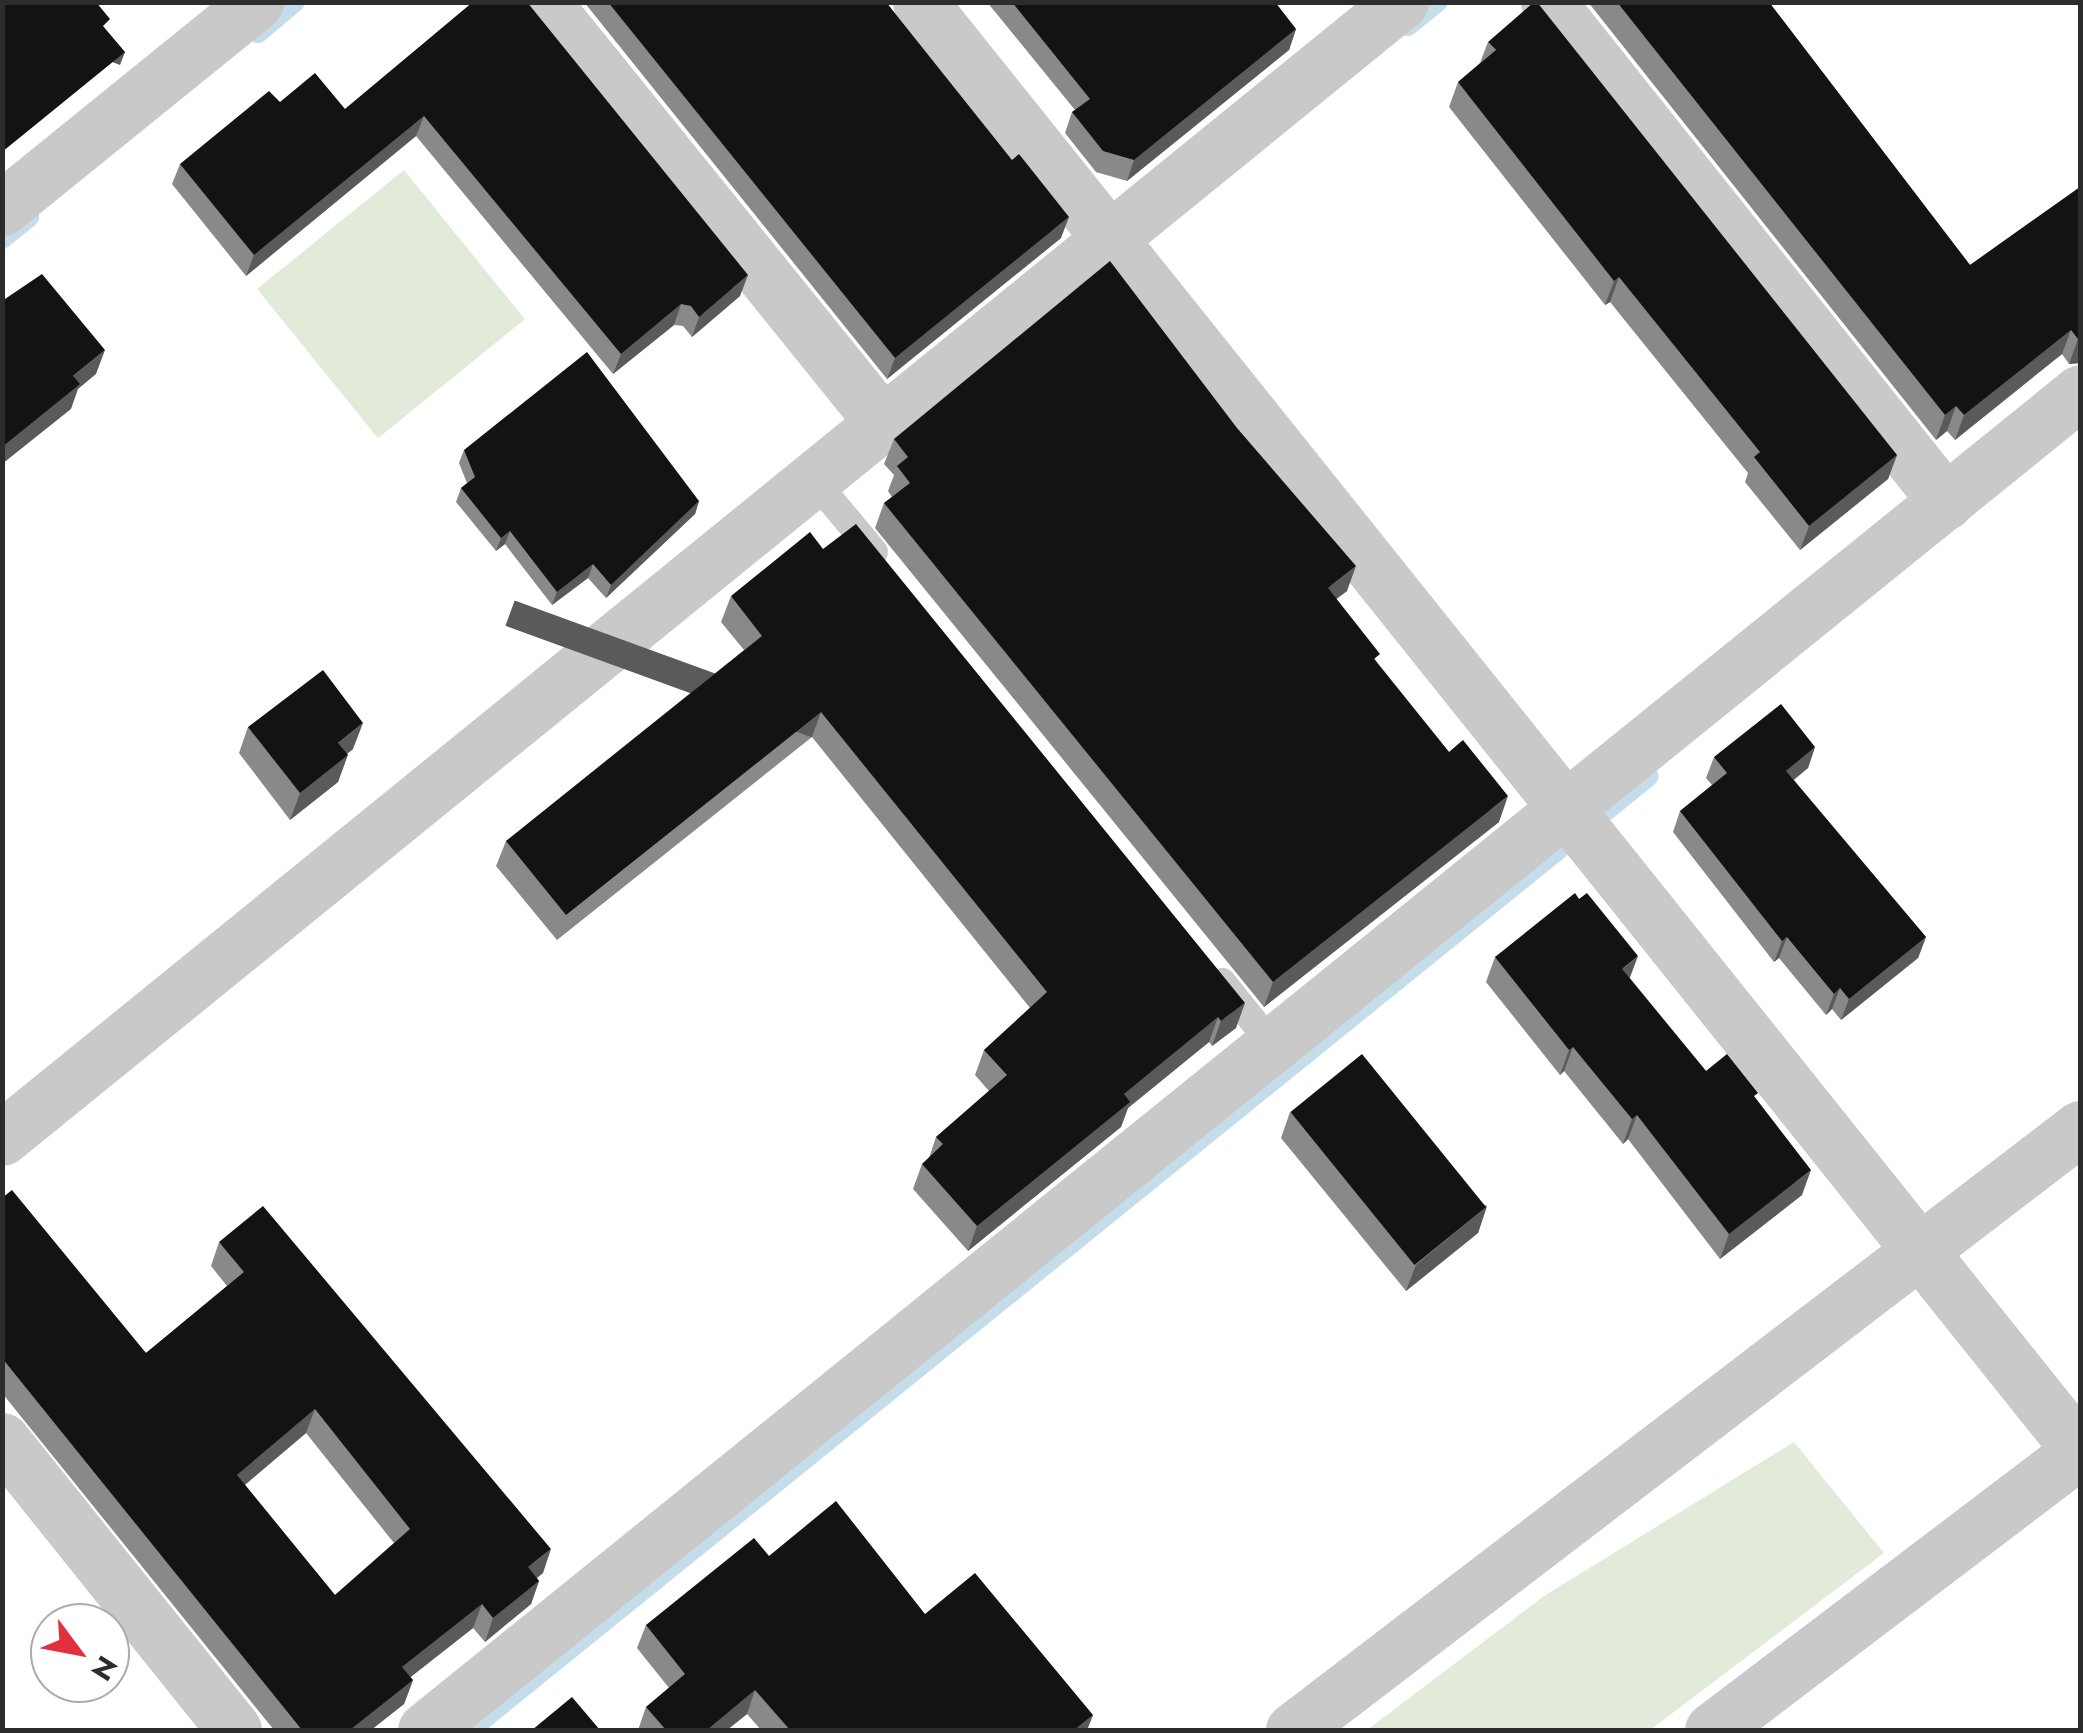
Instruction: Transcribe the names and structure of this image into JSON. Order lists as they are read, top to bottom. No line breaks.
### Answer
{"north":"bottom right"}
